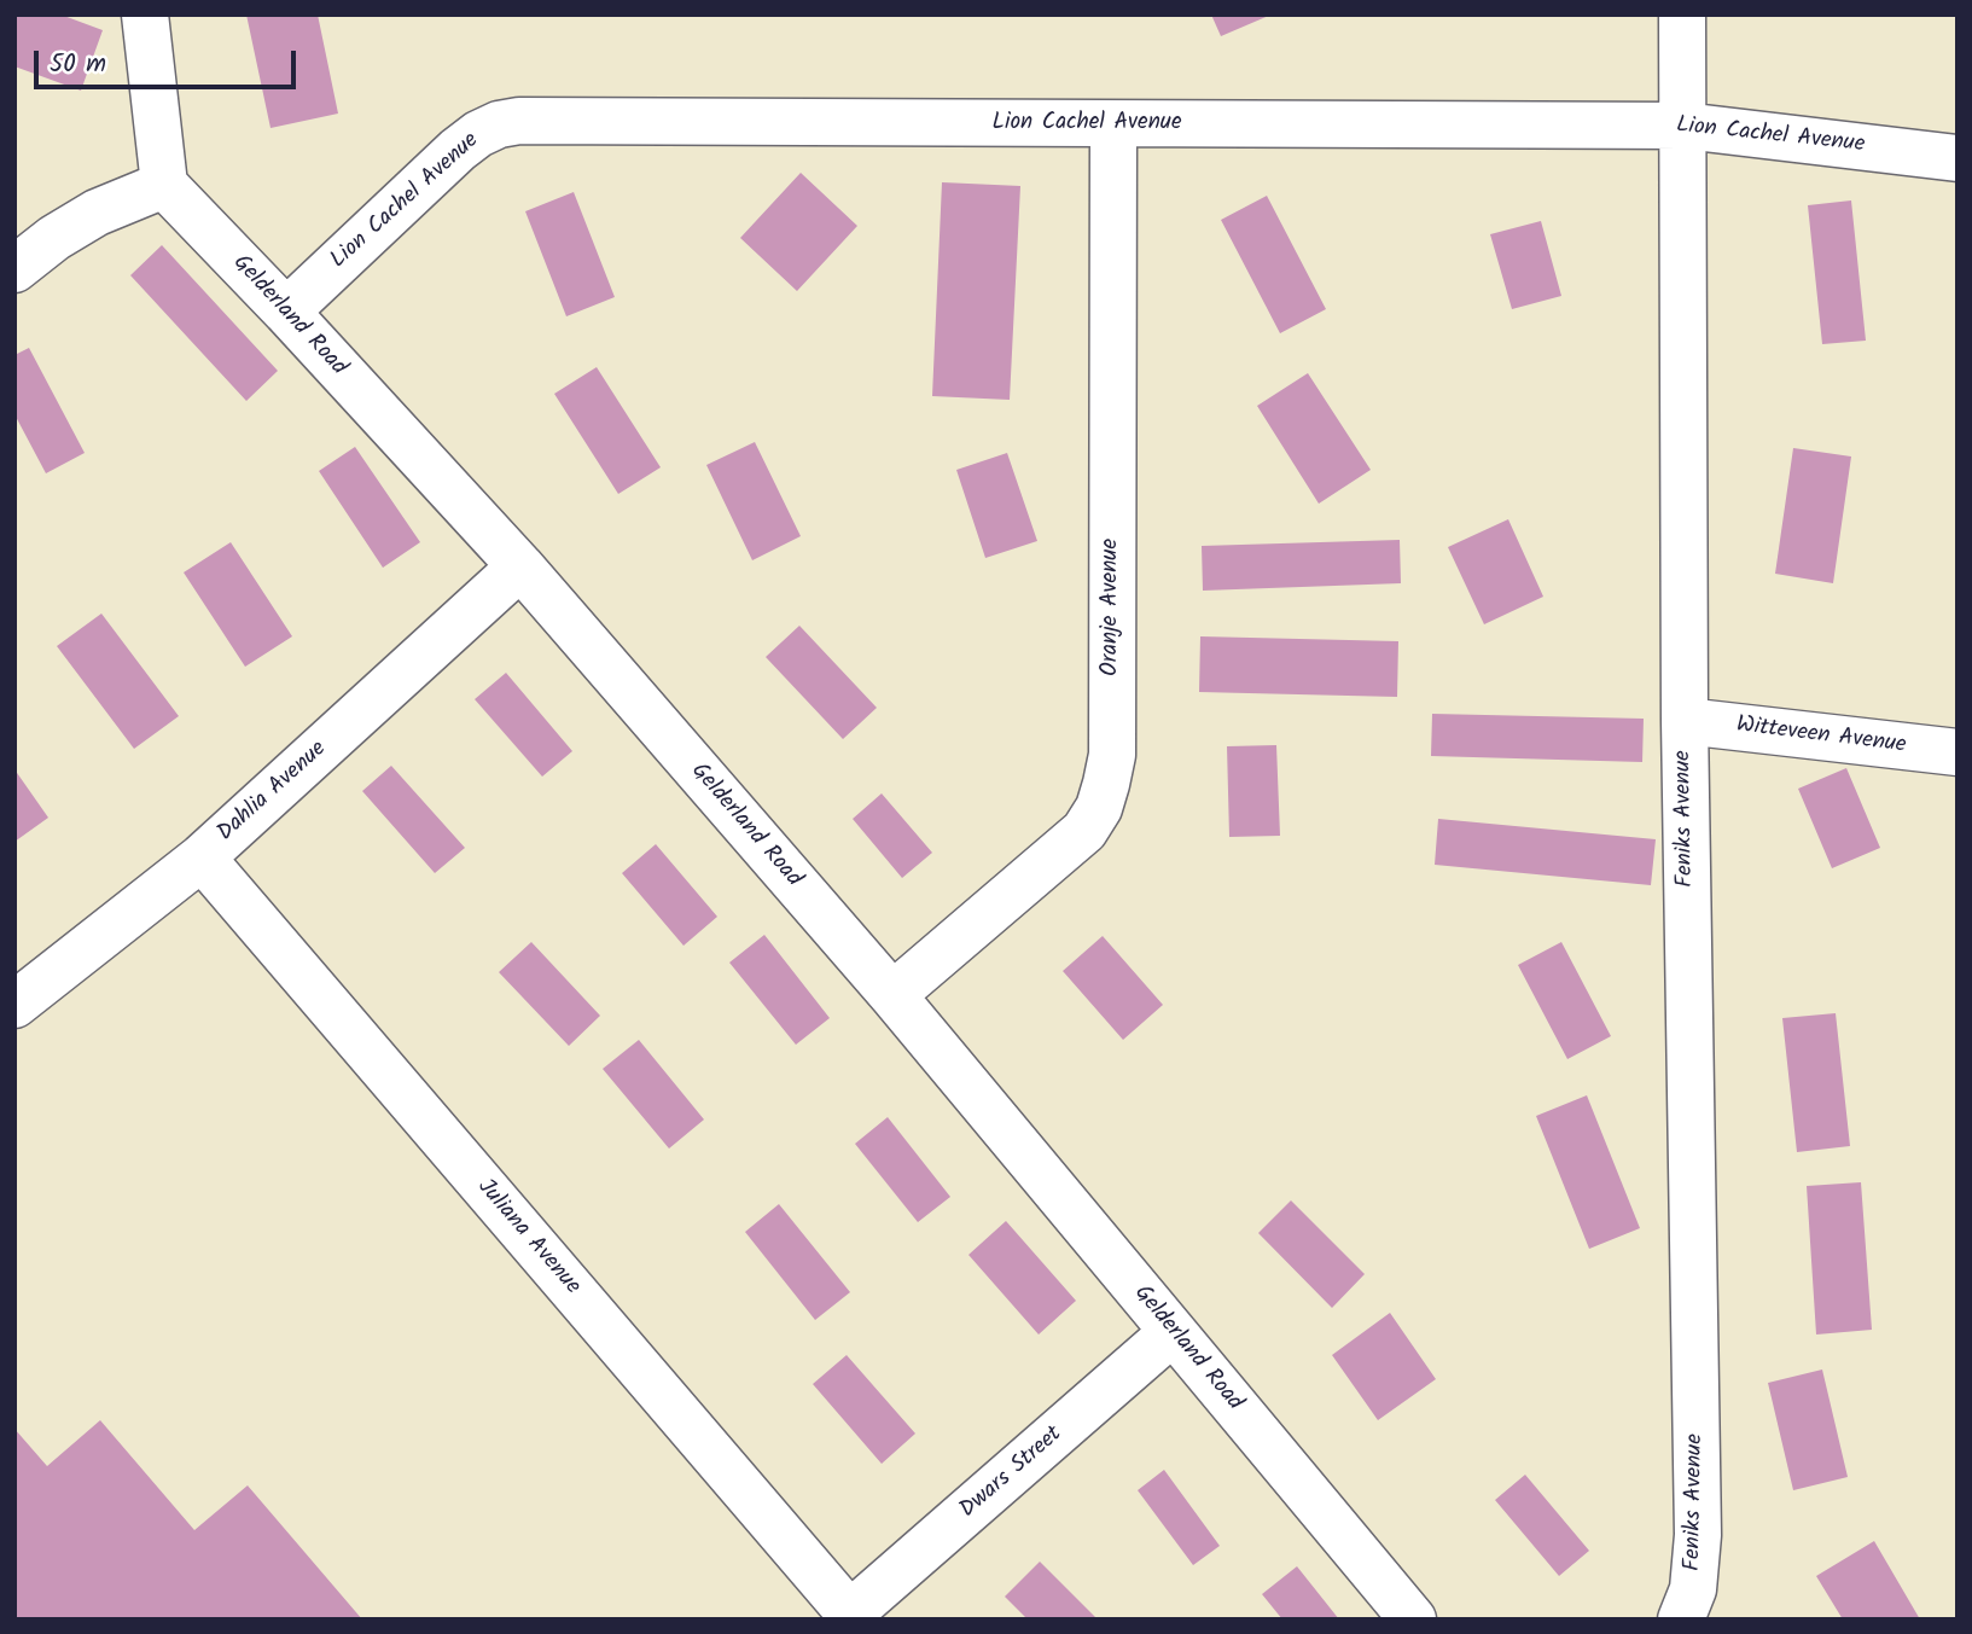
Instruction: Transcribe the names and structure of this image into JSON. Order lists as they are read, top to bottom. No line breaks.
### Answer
{"streets":{"street":["Lion Cachel Avenue","Gelderland Road","Oranje Avenue","Witteveen Avenue","Dahlia Avenue","Feniks Avenue","Juliana Avenue","Dwars Street"]},"crossings":[["Lion Cachel Avenue","Gelderland Road"],["Lion Cachel Avenue","Oranje Avenue"],["Lion Cachel Avenue","Feniks Avenue"],["Gelderland Road","Oranje Avenue"],["Gelderland Road","Dahlia Avenue"],["Gelderland Road","Dwars Street"],["Witteveen Avenue","Feniks Avenue"],["Dahlia Avenue","Juliana Avenue"],["Juliana Avenue","Dwars Street"]],"scale_bar":"50 m"}
